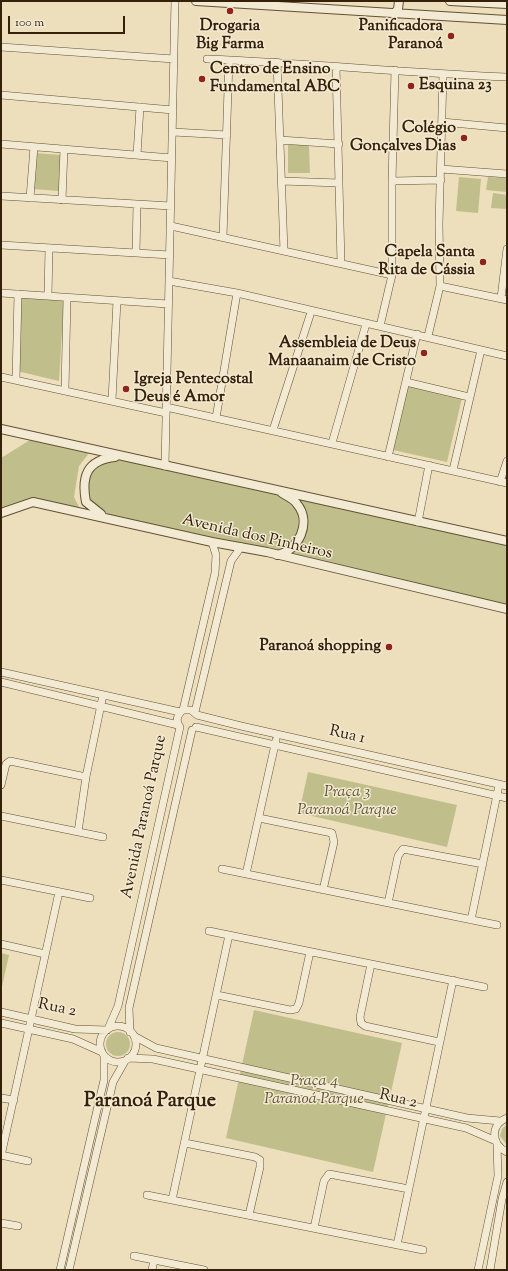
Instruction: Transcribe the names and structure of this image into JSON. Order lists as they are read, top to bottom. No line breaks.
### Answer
{"streets":{"street":["Avenida dos Pinheiros","Rua 1","Avenida Paranoá Parque","Rua 2"]},"crossings":[["Avenida dos Pinheiros","Avenida Paranoá Parque"],["Rua 1","Avenida Paranoá Parque"],["Avenida Paranoá Parque","Rua 2"]],"districts":["Paranoá Parque"],"parks":["Praça 3 Paranoá Parque","Praça 4 Paranoá Parque"],"places":["Drogaria Big Farma","Panificadora Paranoá","Centro de Ensino Fundamental ABC","Esquina 23","Colégio Gonçalves Dias","Capela Santa Rita de Cássia","Assembleia de Deus Manaanaim de Cristo","Igreja Pentecostal Deus é Amor","Paranoá shopping"],"scale_bar":"100 m"}
